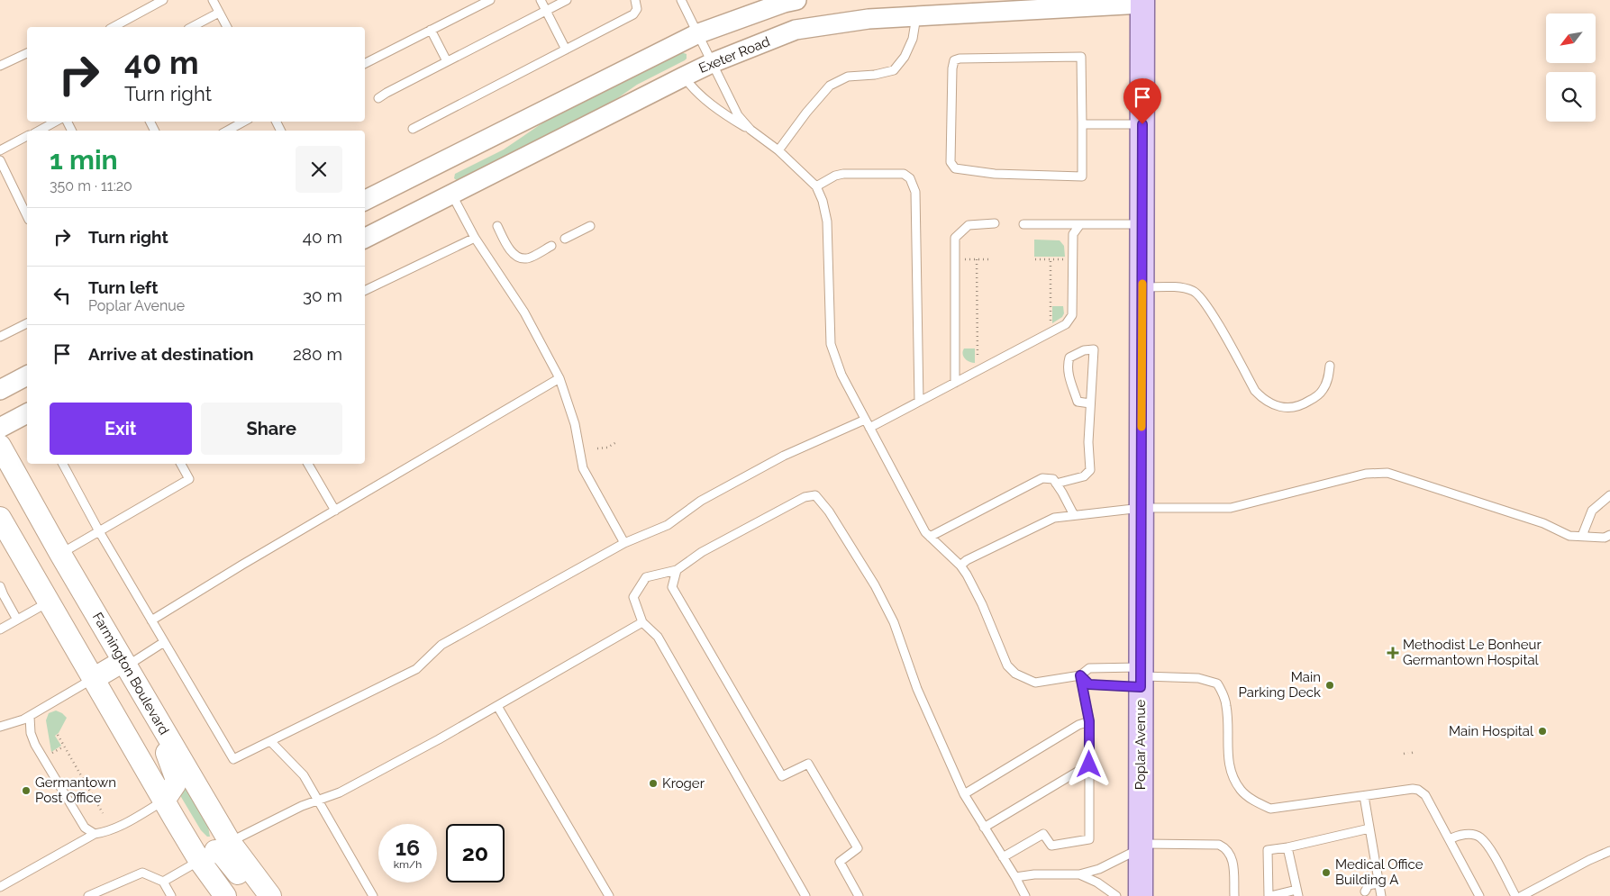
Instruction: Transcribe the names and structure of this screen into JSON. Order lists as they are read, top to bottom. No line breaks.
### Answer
{"streets":{"main road":["Farmington Boulevard","Poplar Avenue"],"street":["Exeter Road"]},"crossings":[["Exeter Road","Poplar Avenue"]],"places":{"health":["Methodist Le Bonheur Germantown Hospital"],"other":["Main Parking Deck","Main Hospital","Kroger","Germantown Post Office","Medical Office Building A"]},"north":"bottom left","page":{"turn":["40 m","Turn right"],"heading":["1 min","350 m · 11:20"],"list":[{"name":"Turn right","value":"40 m"},{"name":"Turn left","note":"Poplar Avenue","value":"30 m"},{"name":"Arrive at destination","value":"280 m"}],"buttons":["Exit","Share"],"speed":"16 km/h","limit":"20"}}
